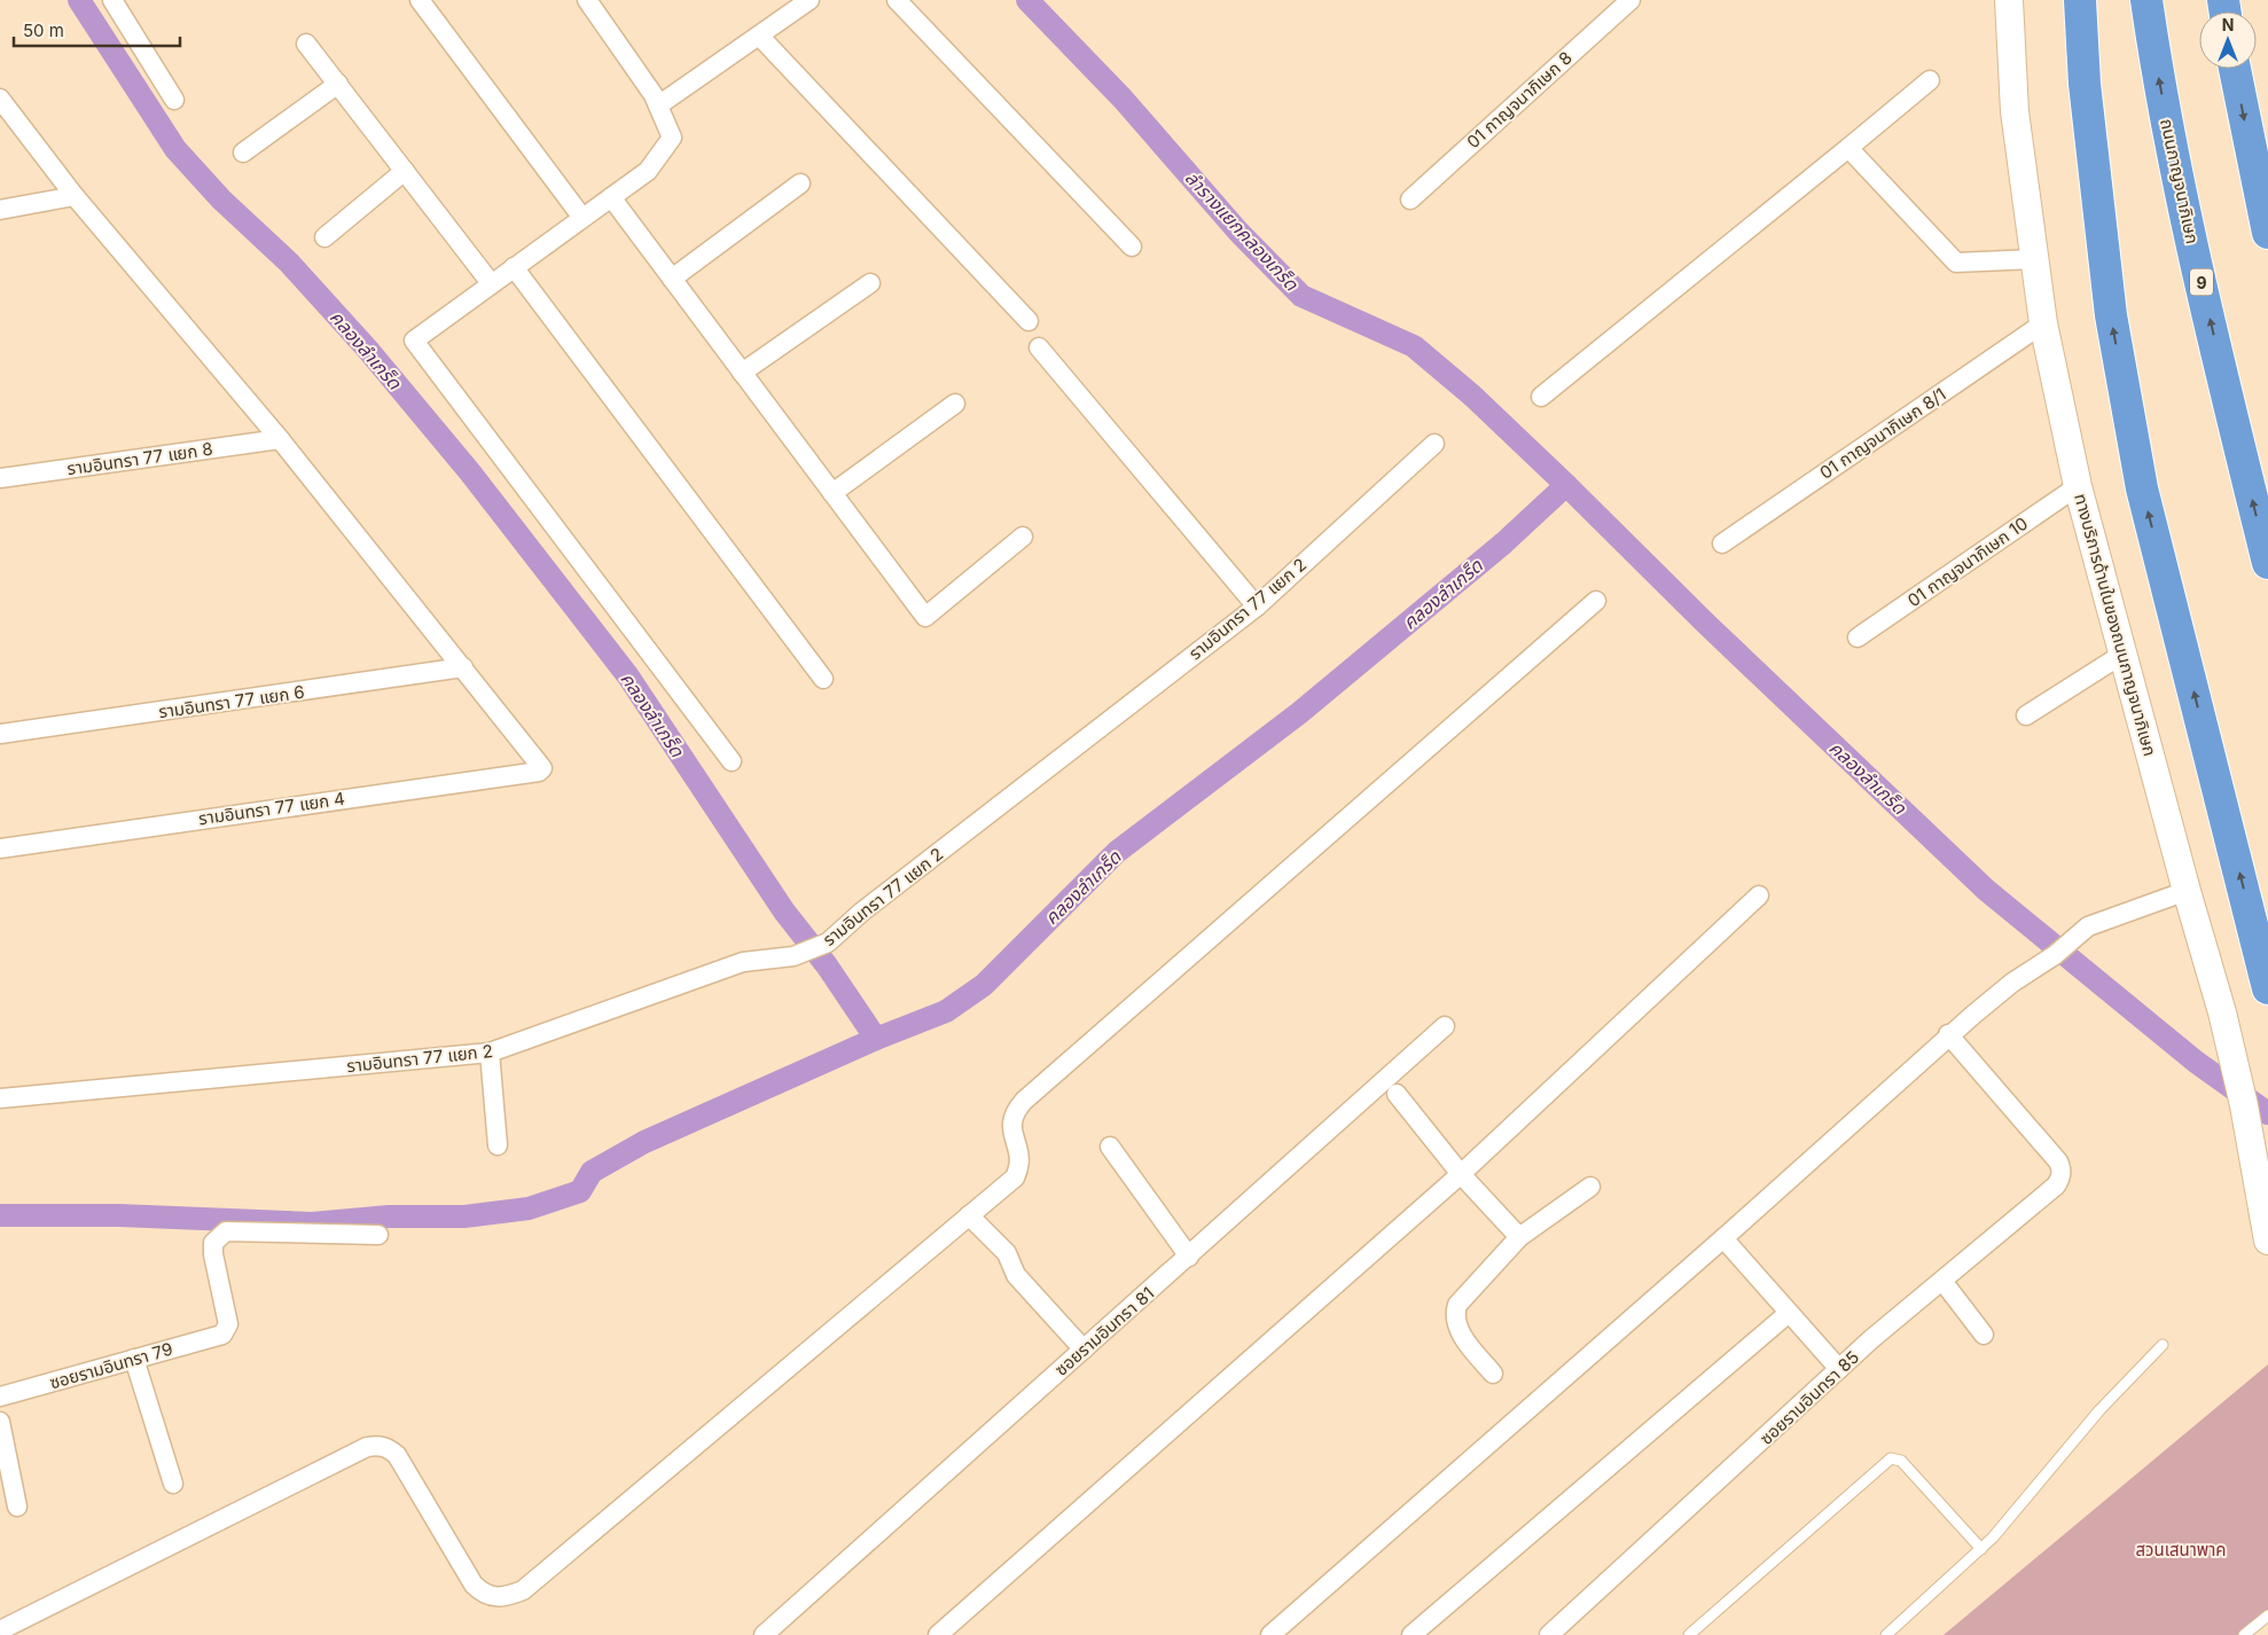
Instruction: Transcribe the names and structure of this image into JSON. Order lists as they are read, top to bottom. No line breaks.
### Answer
{"streets":{"highway":["ถนนกาญจนาภิเษก","9"],"main road":["ทางบริการด้านในของถนนกาญจนาภิเษก"],"street":["01 กาญจนาภิเษก 8","01 กาญจนาภิเษก 8/1","รามอินทรา 77 แยก 8","01 กาญจนาภิเษก 10","รามอินทรา 77 แยก 2","รามอินทรา 77 แยก 6","รามอินทรา 77 แยก 4","ซอยรามอินทรา 81","ซอยรามอินทรา 79","ซอยรามอินทรา 85"]},"crossings":[["01 กาญจนาภิเษก 8/1","ทางบริการด้านในของถนนกาญจนาภิเษก"],["01 กาญจนาภิเษก 10","ทางบริการด้านในของถนนกาญจนาภิเษก"],["รามอินทรา 77 แยก 6","รามอินทรา 77 แยก 4"]],"water":["ลำรางแยกคลองเกร็ด","คลองลำเกร็ด"],"parks":["สวนเสนาพาค"],"scale_bar":"50 m","north":"top"}
